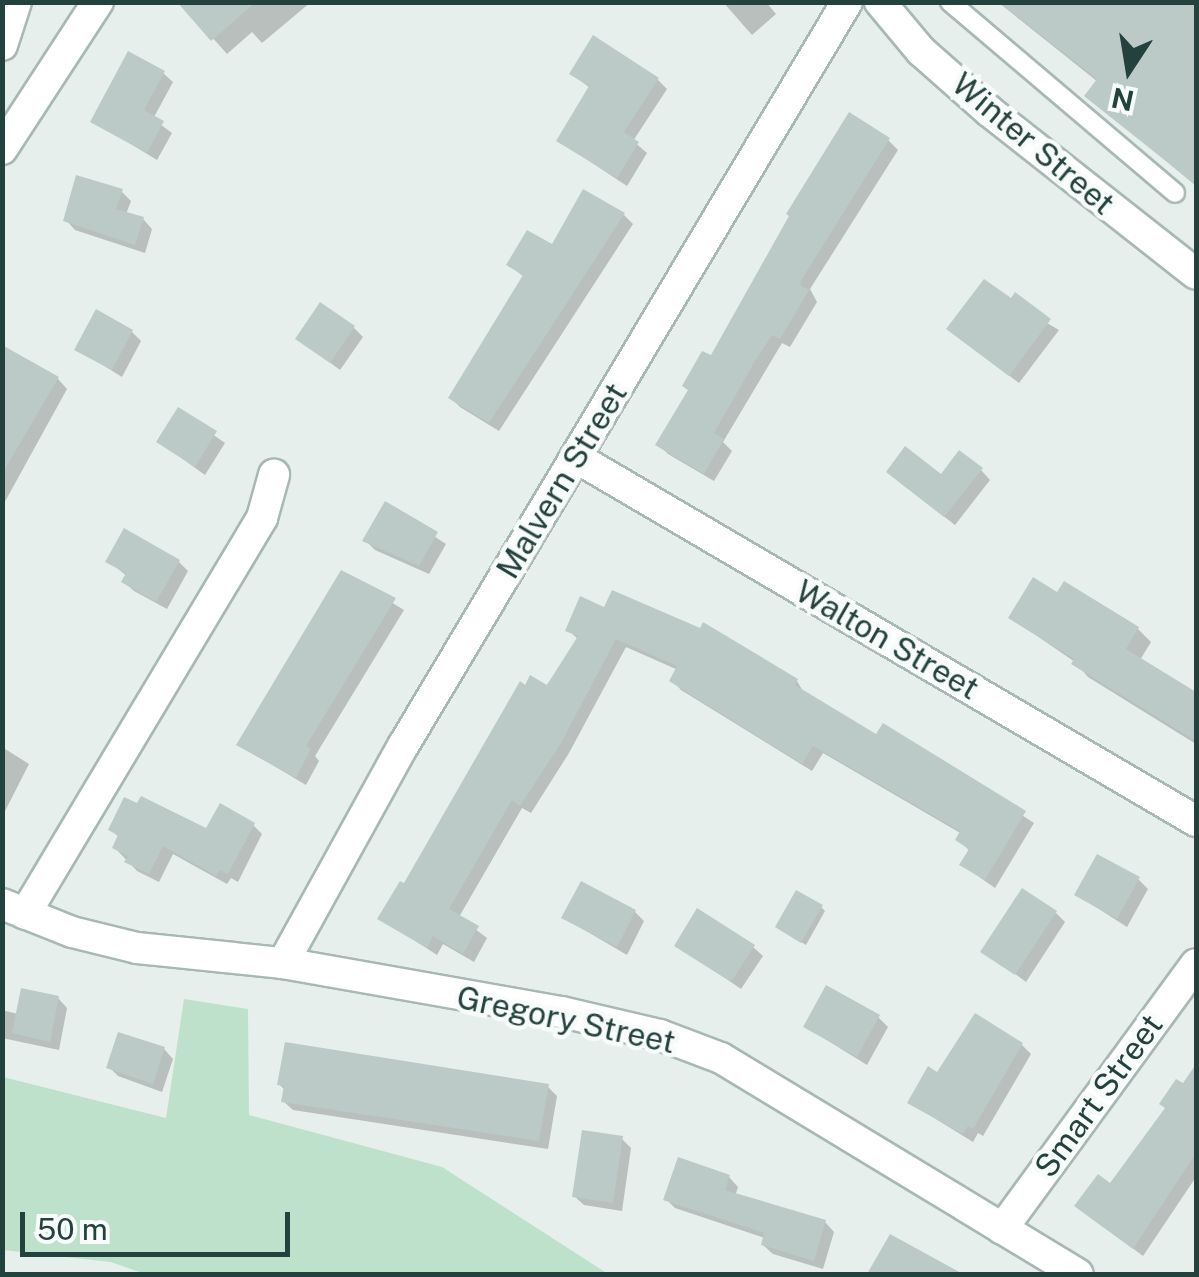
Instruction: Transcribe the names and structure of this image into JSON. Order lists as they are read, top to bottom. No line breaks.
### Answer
{"streets":{"street":["Winter Street","Malvern Street","Walton Street","Gregory Street","Smart Street"]},"crossings":[["Malvern Street","Walton Street"],["Malvern Street","Gregory Street"],["Gregory Street","Smart Street"]],"scale_bar":"50 m","north":"bottom"}
